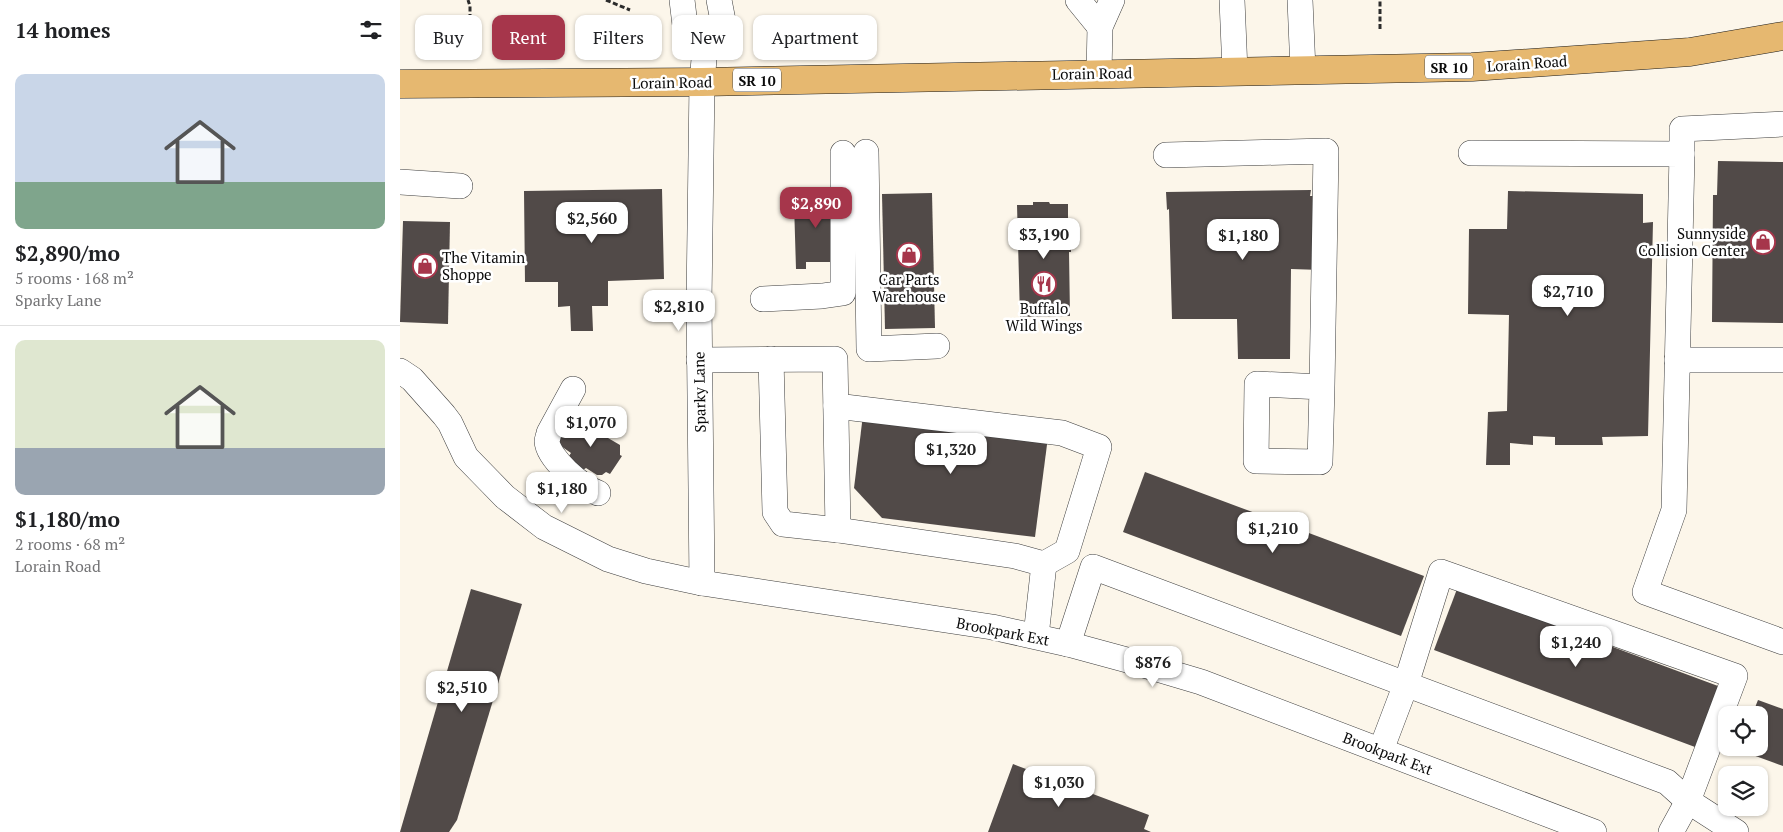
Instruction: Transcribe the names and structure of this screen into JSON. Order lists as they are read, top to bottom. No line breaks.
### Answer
{"streets":{"main road":["Lorain Road","SR 10"],"street":["Sparky Lane","Brookpark Ext"]},"crossings":[["Lorain Road","Sparky Lane"],["Sparky Lane","Brookpark Ext"]],"places":{"shop":["Sunnyside Collision Center","Car Parts Warehouse","The Vitamin Shoppe"],"restaurant":["Buffalo Wild Wings"]},"page":{"heading":"14 homes","chip":["Buy","Rent","Filters","New","Apartment"],"list":[{"name":"$2,890/mo","note":"5 rooms · 168 m² · Sparky Lane"},{"name":"$1,180/mo","note":"2 rooms · 68 m² · Lorain Road"}],"price":["$2,890","$2,560","$3,190","$1,180","$2,710","$2,810","$1,070","$1,320","$1,180","$1,210","$1,240","$876","$2,510","$1,030"]}}
